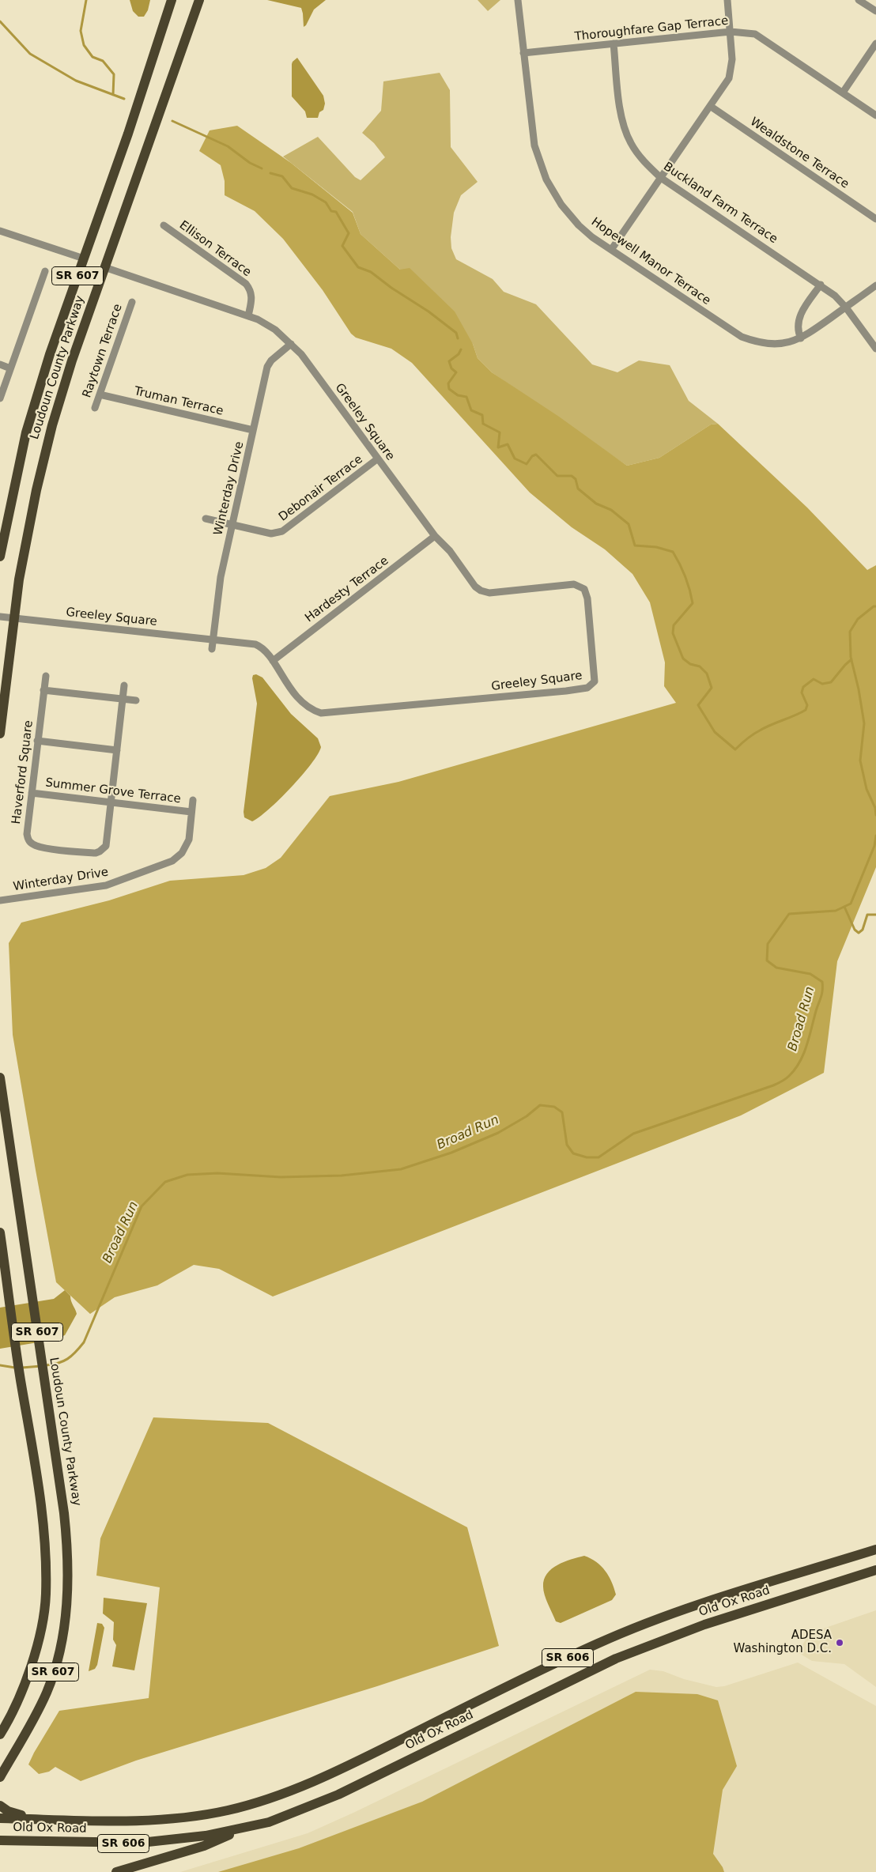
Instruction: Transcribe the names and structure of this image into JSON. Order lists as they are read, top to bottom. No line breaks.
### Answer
{"streets":{"main road":["SR 607","Loudoun County Parkway","Old Ox Road","SR 606"],"street":["Thoroughfare Gap Terrace","Wealdstone Terrace","Buckland Farm Terrace","Ellison Terrace","Hopewell Manor Terrace","Raytown Terrace","Truman Terrace","Greeley Square","Winterday Drive","Debonair Terrace","Hardesty Terrace","Haverford Square","Summer Grove Terrace"]},"crossings":[["Thoroughfare Gap Terrace","Buckland Farm Terrace"],["Thoroughfare Gap Terrace","Hopewell Manor Terrace"],["Buckland Farm Terrace","Hopewell Manor Terrace"],["Ellison Terrace","Greeley Square"],["Raytown Terrace","Truman Terrace"],["Loudoun County Parkway","Greeley Square"],["Truman Terrace","Winterday Drive"],["Greeley Square","Winterday Drive"],["Greeley Square","Debonair Terrace"],["Greeley Square","Hardesty Terrace"],["Winterday Drive","Debonair Terrace"],["Winterday Drive","Summer Grove Terrace"],["Haverford Square","Summer Grove Terrace"]],"water":["Broad Run"],"places":["ADESA Washington D.C."]}
